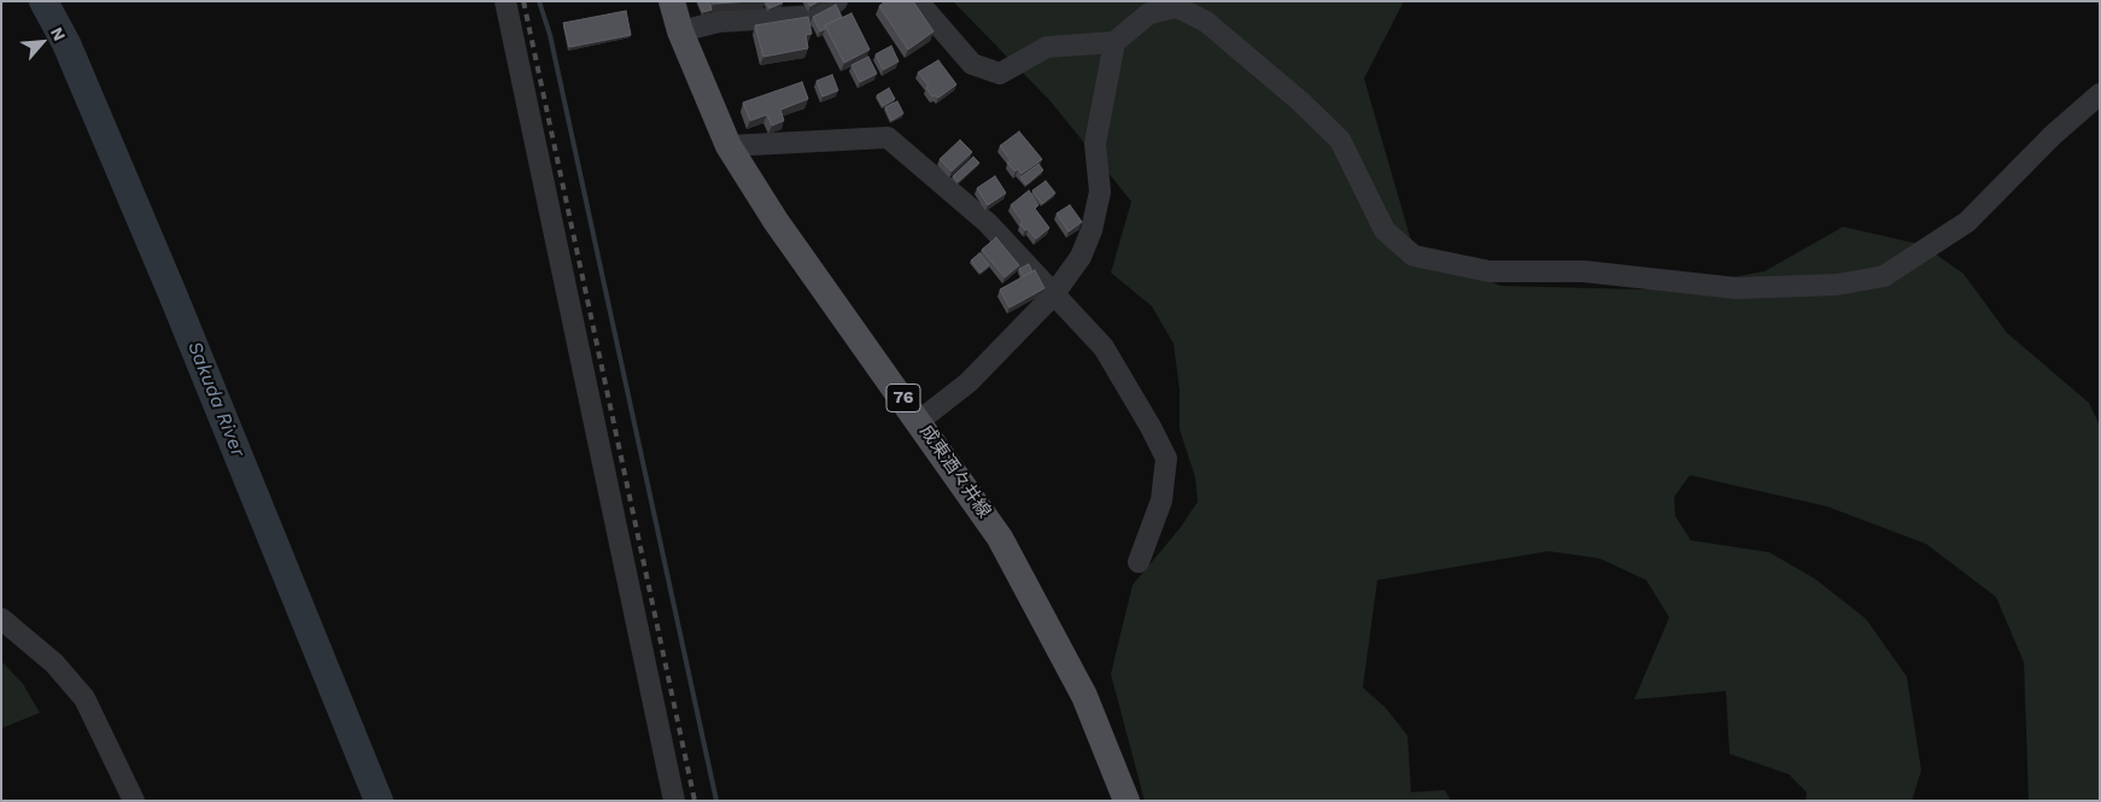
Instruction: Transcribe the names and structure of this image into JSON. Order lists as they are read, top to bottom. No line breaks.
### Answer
{"streets":{"main road":["76","成東酒々井線"]},"water":["Sakuda River"],"north":"top right"}
